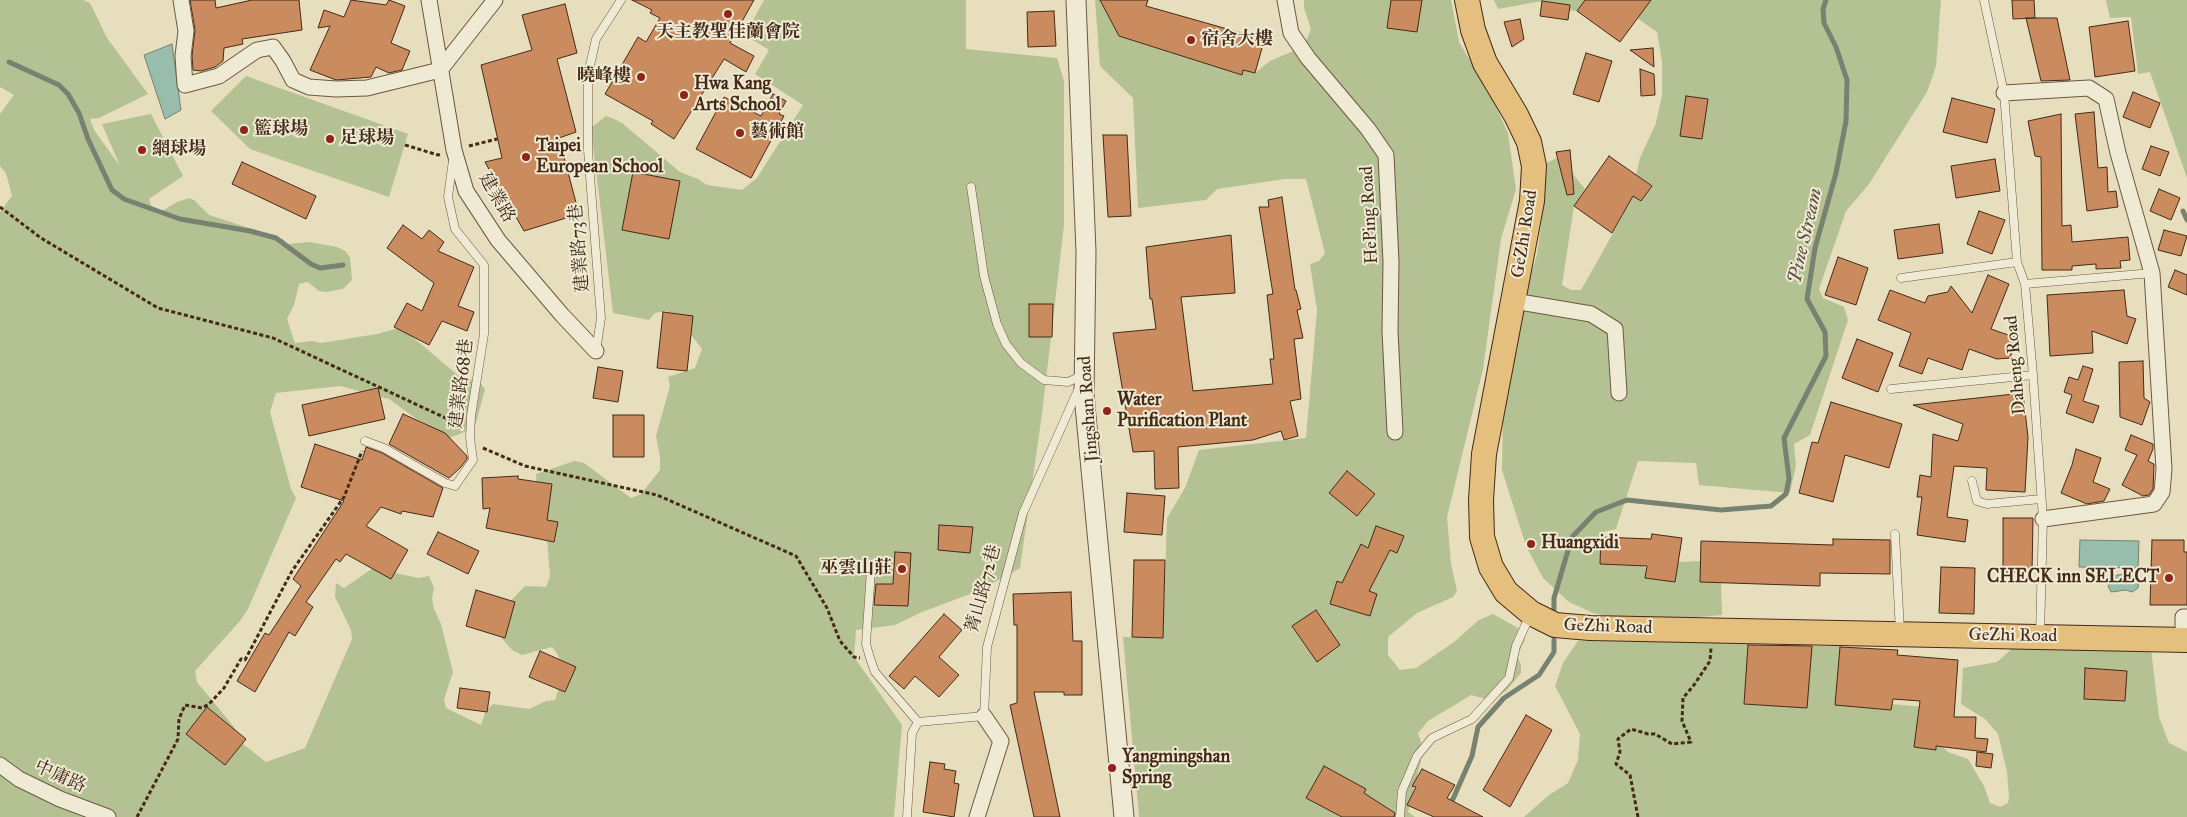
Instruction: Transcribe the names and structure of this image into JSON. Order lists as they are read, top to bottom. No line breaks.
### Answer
{"streets":{"main road":["GeZhi Road"],"street":["建業路","HePing Road","Jingshan Road","中庸路"],"lane":["建業路73巷","Daheng Road","建業路68巷","菁山路72巷"]},"crossings":[["建業路","建業路73巷"],["建業路","建業路68巷"],["GeZhi Road","Daheng Road"],["Jingshan Road","菁山路72巷"]],"water":["Pine Stream"],"places":["天主教聖佳蘭會院","宿舍大樓","曉峰樓","Hwa Kang Arts School","籃球場","藝術館","足球場","網球場","Taipei European School","Water Purification Plant","Huangxidi","巫雲山莊","CHECK inn SELECT","Yangmingshan Spring"]}
